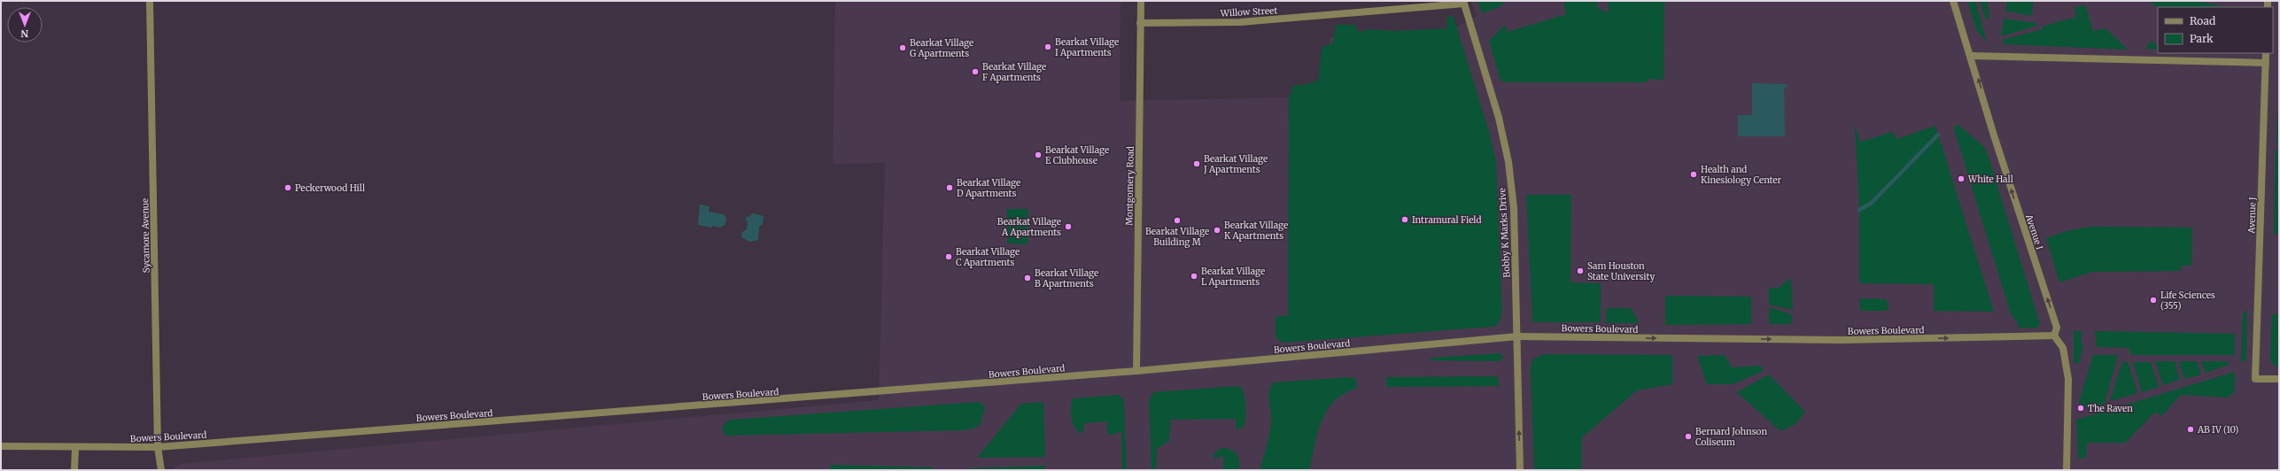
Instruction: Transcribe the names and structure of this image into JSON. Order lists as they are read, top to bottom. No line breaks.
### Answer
{"streets":{"street":["Willow Street","Montgomery Road","Avenue J","Avenue I","Bobby K Marks Drive","Sycamore Avenue","Bowers Boulevard"]},"crossings":[["Willow Street","Montgomery Road"],["Willow Street","Bobby K Marks Drive"],["Montgomery Road","Bowers Boulevard"],["Avenue I","Bowers Boulevard"],["Bobby K Marks Drive","Bowers Boulevard"],["Sycamore Avenue","Bowers Boulevard"]],"one_way":["Avenue I"],"places":["Bearkat Village I Apartments","Bearkat Village G Apartments","Bearkat Village F Apartments","Bearkat Village E Clubhouse","Bearkat Village J Apartments","Health and Kinesiology Center","White Hall","Peckerwood Hill","Bearkat Village D Apartments","Intramural Field","Bearkat Village Building M","Bearkat Village A Apartments","Bearkat Village K Apartments","Bearkat Village C Apartments","Sam Houston State University","Bearkat Village L Apartments","Bearkat Village B Apartments","Life Sciences (355)","The Raven","AB IV (10)","Bernard Johnson Coliseum"],"legend":["Road","Park"],"north":"bottom"}
